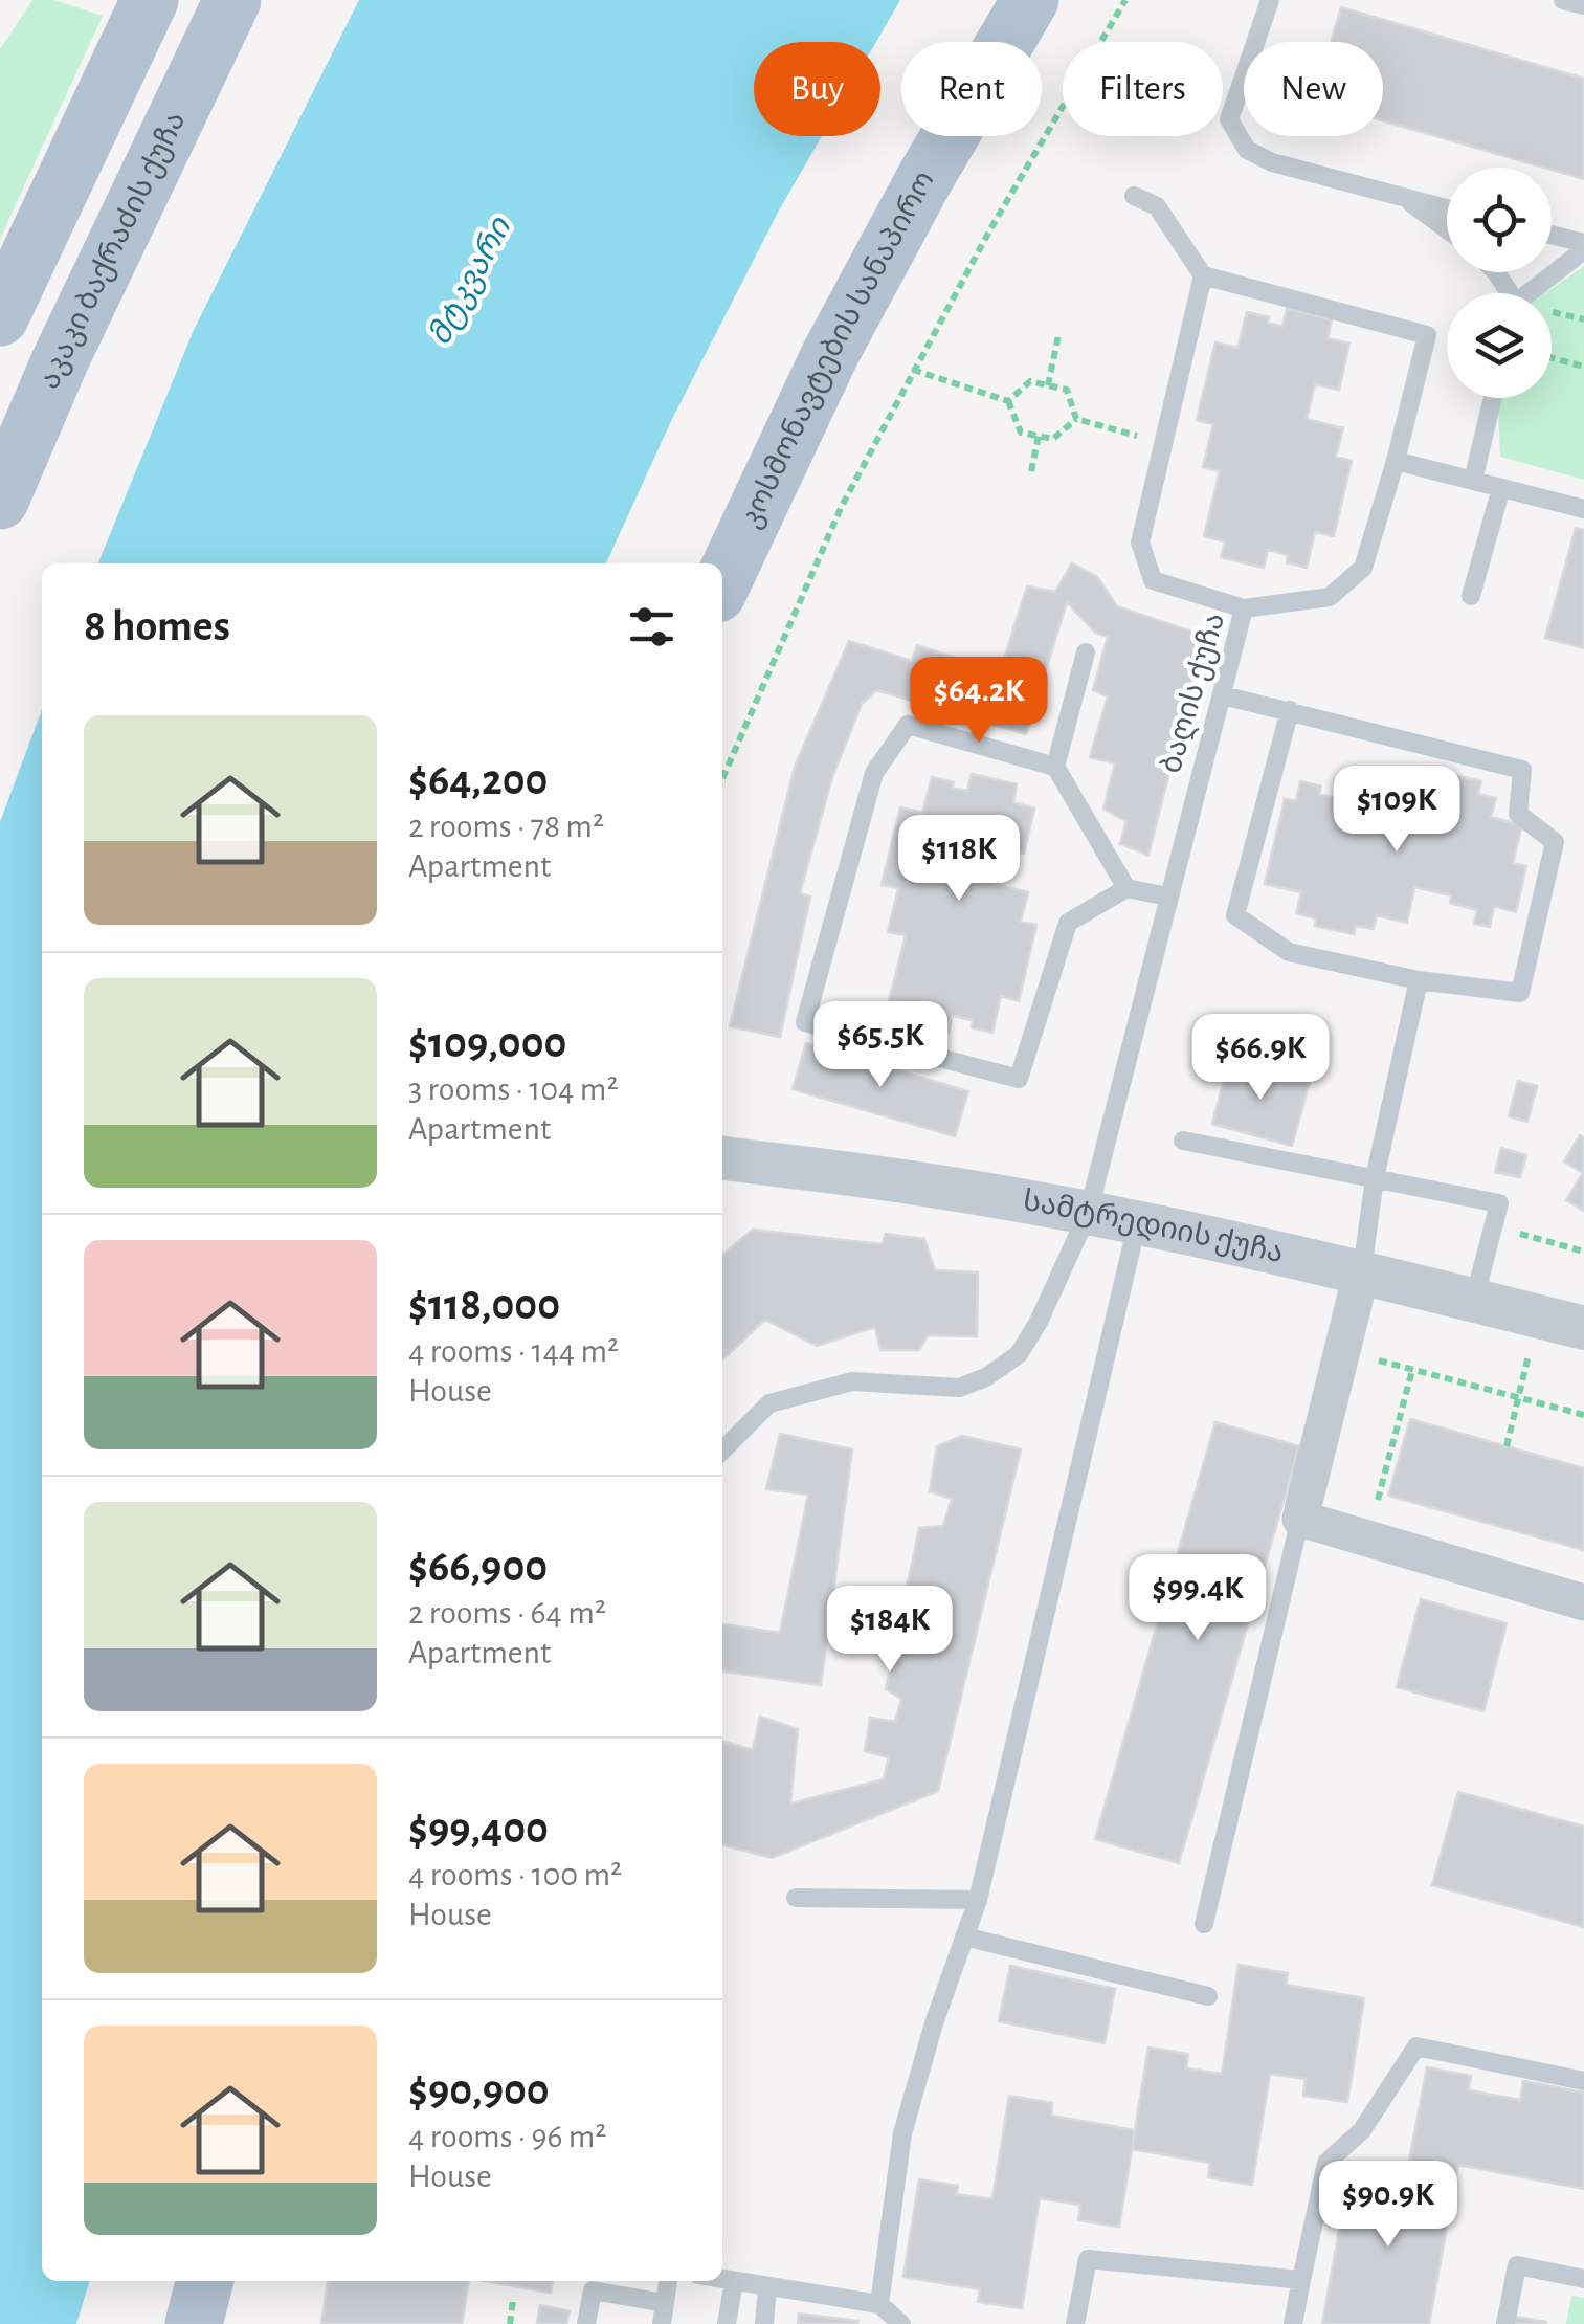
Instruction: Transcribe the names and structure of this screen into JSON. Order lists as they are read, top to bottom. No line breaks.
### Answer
{"streets":{"main road":["აკაკი ბაქრაძის ქუჩა","კოსმონავტების სანაპირო"],"street":["სამტრედიის ქუჩა"],"lane":["ბაღის ქუჩა"]},"crossings":[["ბაღის ქუჩა","სამტრედიის ქუჩა"]],"water":["მტკვარი"],"page":{"chip":["Buy","Rent","Filters","New"],"heading":"8 homes","price":["$64.2K","$109K","$118K","$65.5K","$66.9K","$99.4K","$184K","$90.9K"],"list":[{"name":"$64,200","note":"2 rooms · 78 m² · Apartment"},{"name":"$109,000","note":"3 rooms · 104 m² · Apartment"},{"name":"$118,000","note":"4 rooms · 144 m² · House"},{"name":"$66,900","note":"2 rooms · 64 m² · Apartment"},{"name":"$99,400","note":"4 rooms · 100 m² · House"},{"name":"$90,900","note":"4 rooms · 96 m² · House"}]}}
